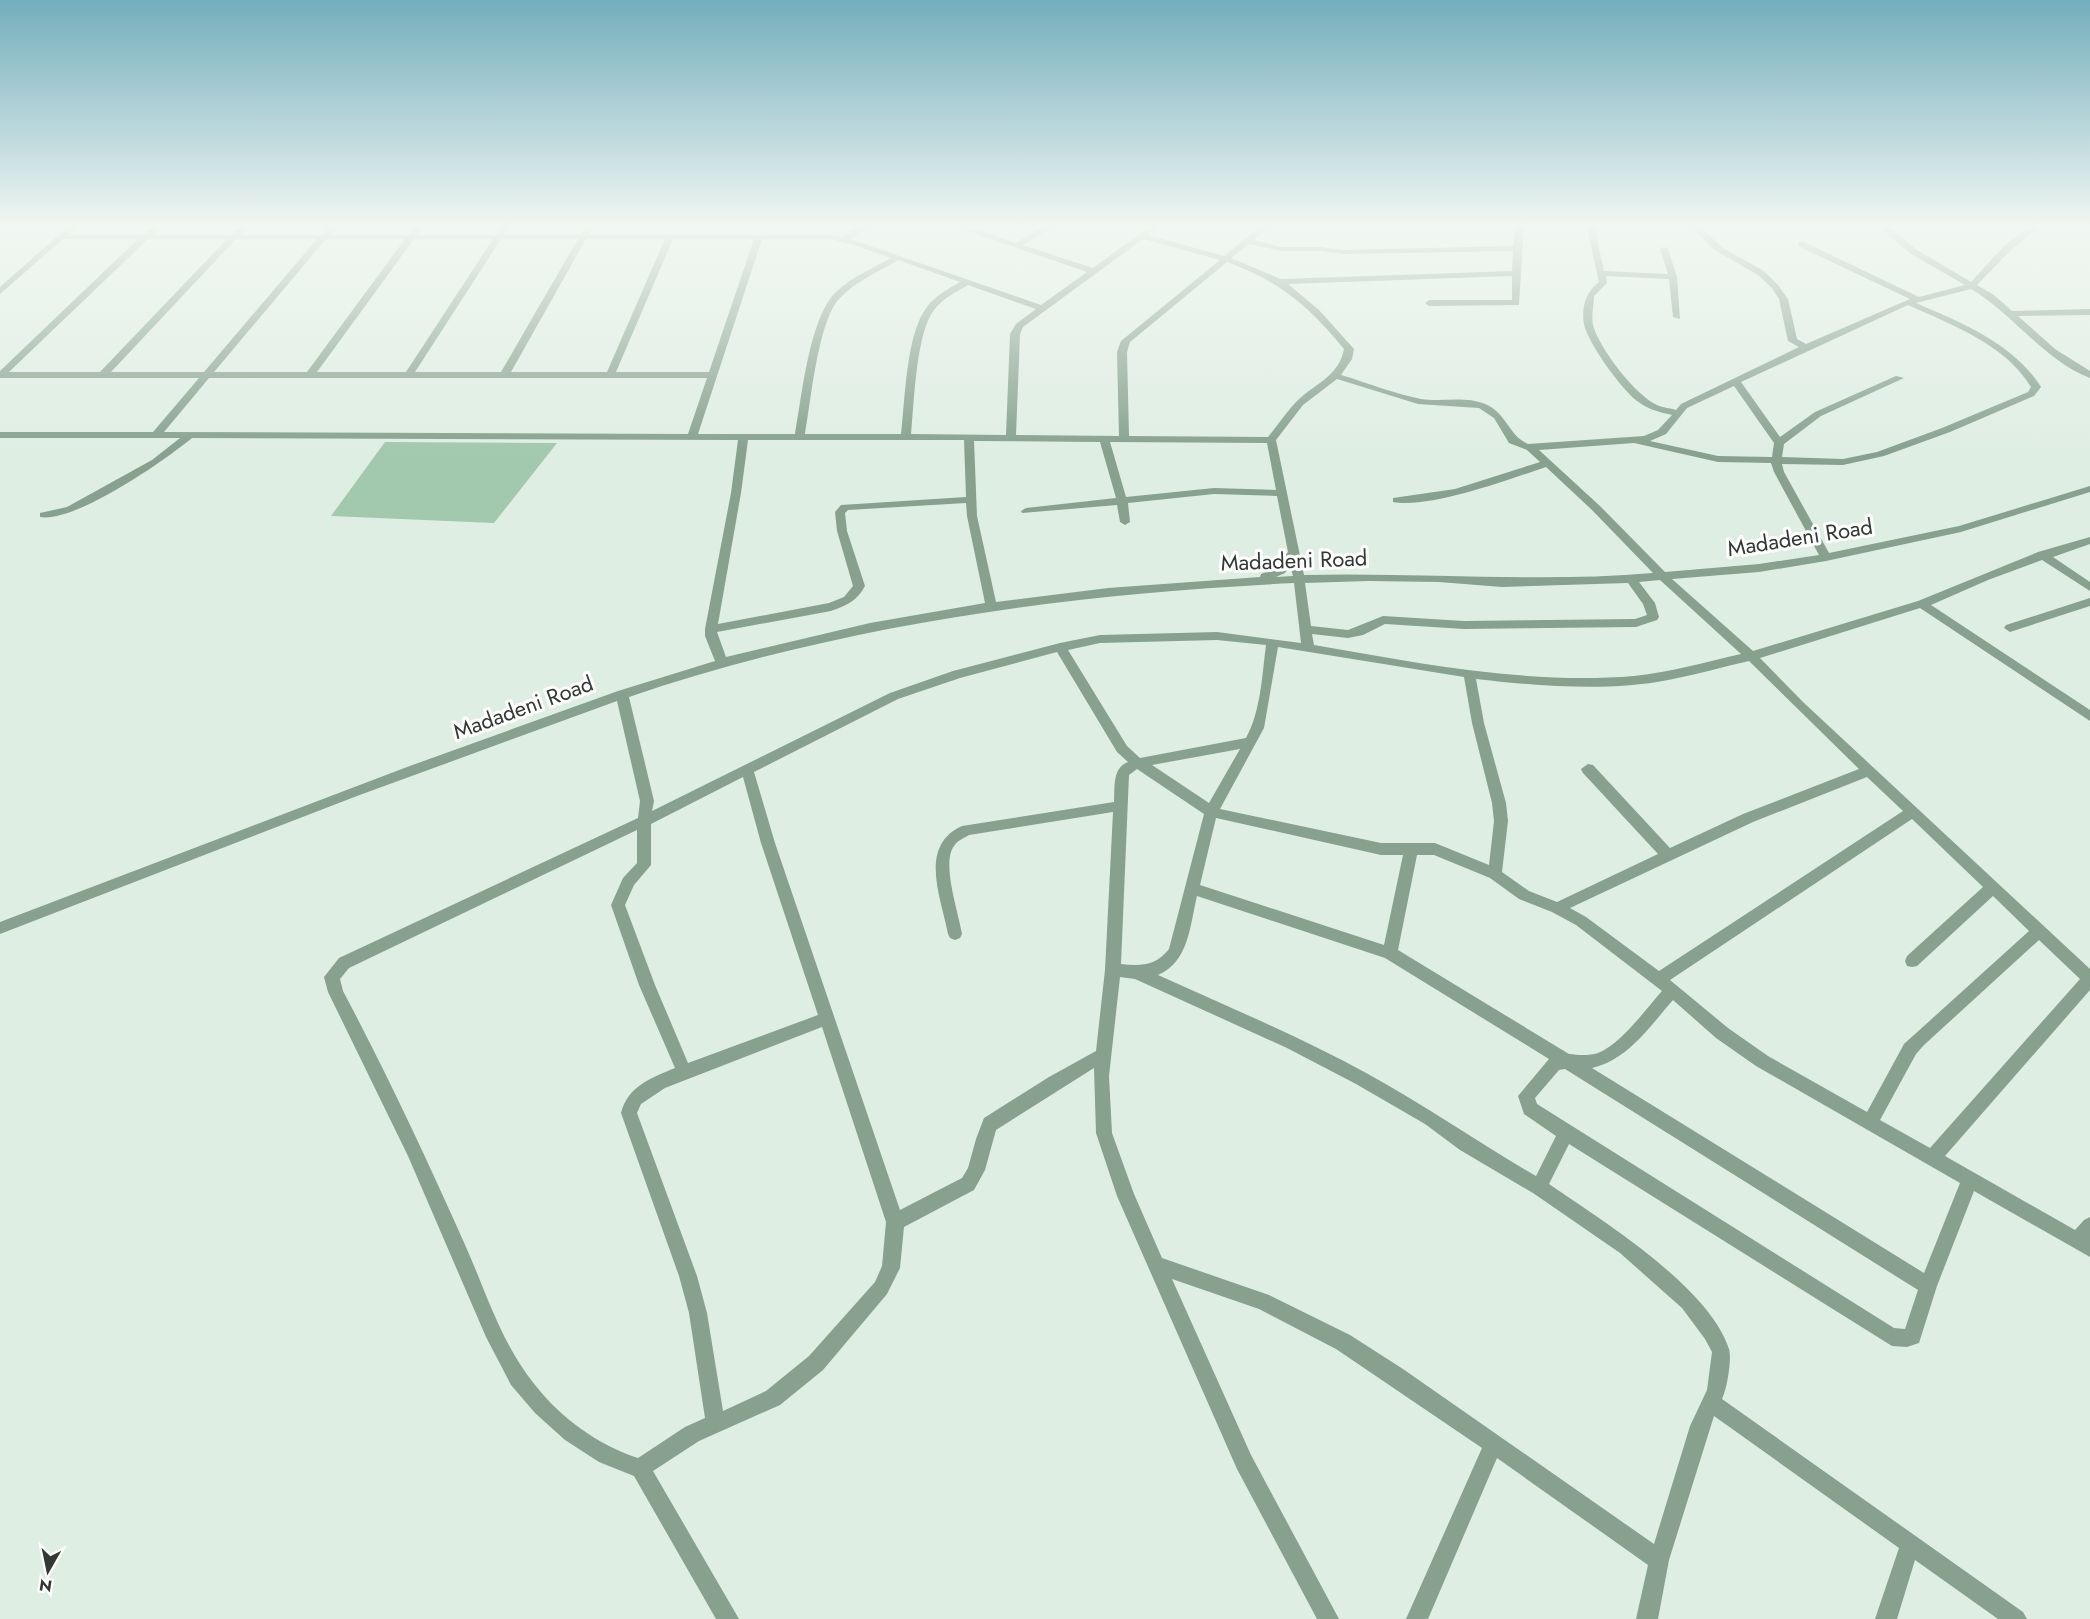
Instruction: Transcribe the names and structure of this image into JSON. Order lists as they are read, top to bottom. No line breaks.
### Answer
{"streets":{"street":["Madadeni Road"]},"north":"bottom"}
